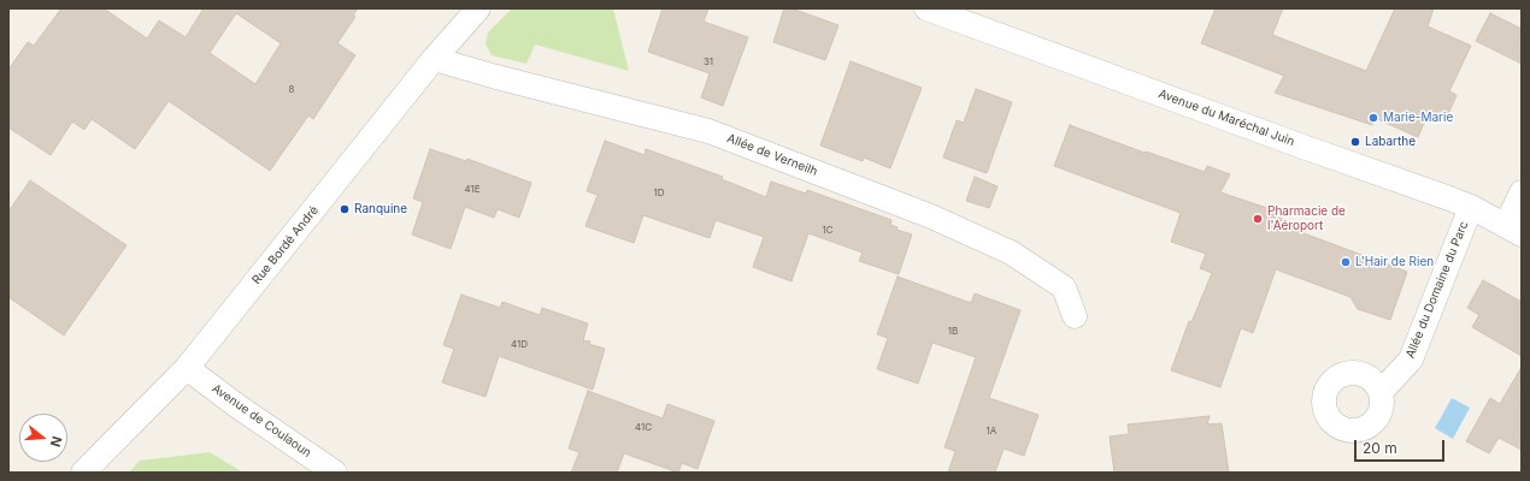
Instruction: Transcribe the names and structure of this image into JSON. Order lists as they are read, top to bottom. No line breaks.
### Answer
{"streets":{"street":["Avenue du Maréchal Juin","Allée de Verneilh","Rue Bordé André","Allée du Domaine du Parc","Avenue de Coulaoun"]},"crossings":[["Avenue du Maréchal Juin","Allée du Domaine du Parc"],["Allée de Verneilh","Rue Bordé André"],["Rue Bordé André","Avenue de Coulaoun"]],"places":["Marie-Marie","Labarthe","Ranquine","Pharmacie de l'Aéroport","L'Hair de Rien"],"house_numbers":["31","8","41E","1D","1C","1B","41D","41C","1A"],"scale_bar":"20 m","north":"right"}
